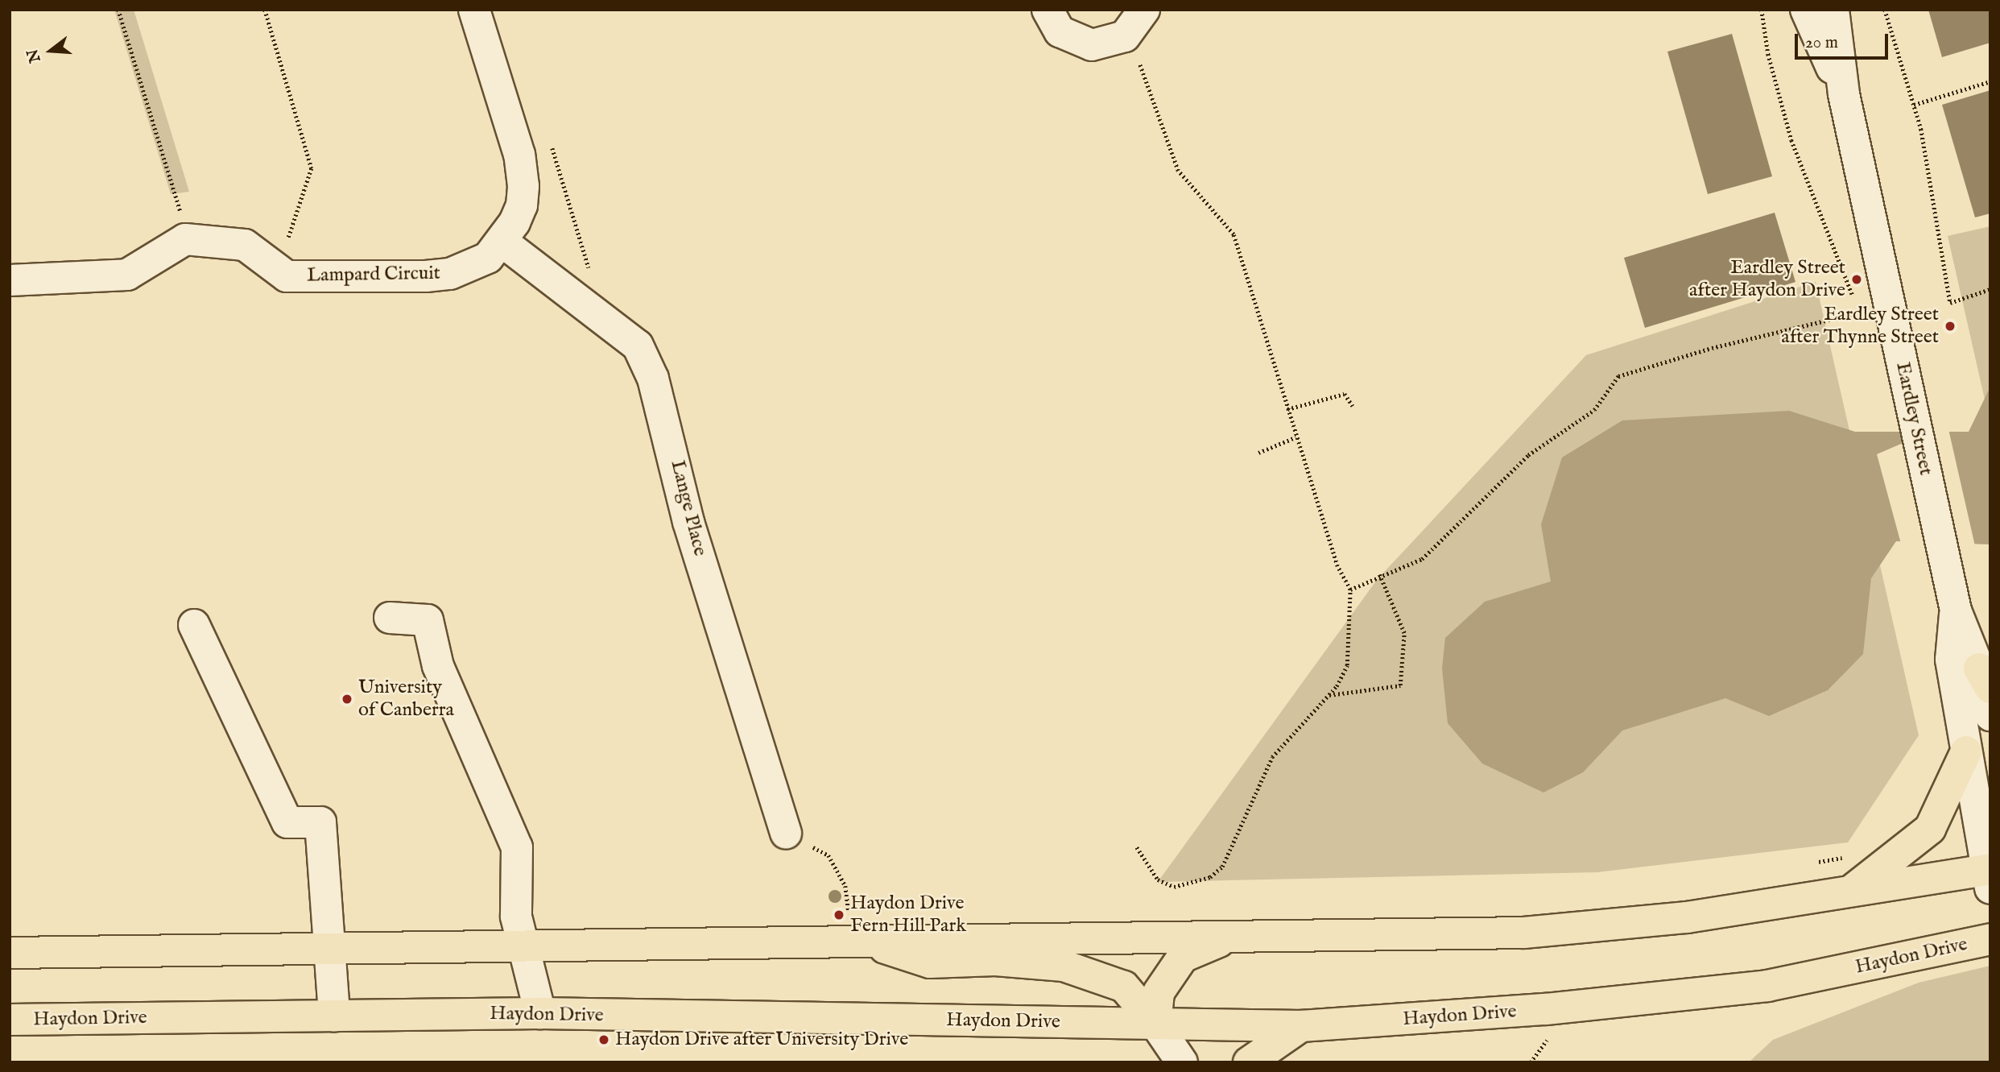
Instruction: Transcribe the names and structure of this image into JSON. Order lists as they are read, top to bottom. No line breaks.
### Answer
{"streets":{"main road":["Haydon Drive"],"street":["Lampard Circuit","Eardley Street","Lange Place"]},"crossings":[["Lampard Circuit","Lange Place"]],"places":["Eardley Street after Haydon Drive","Eardley Street after Thynne Street","University of Canberra","Haydon Drive Fern Hill Park","Haydon Drive after University Drive"],"scale_bar":"20 m","north":"left"}
